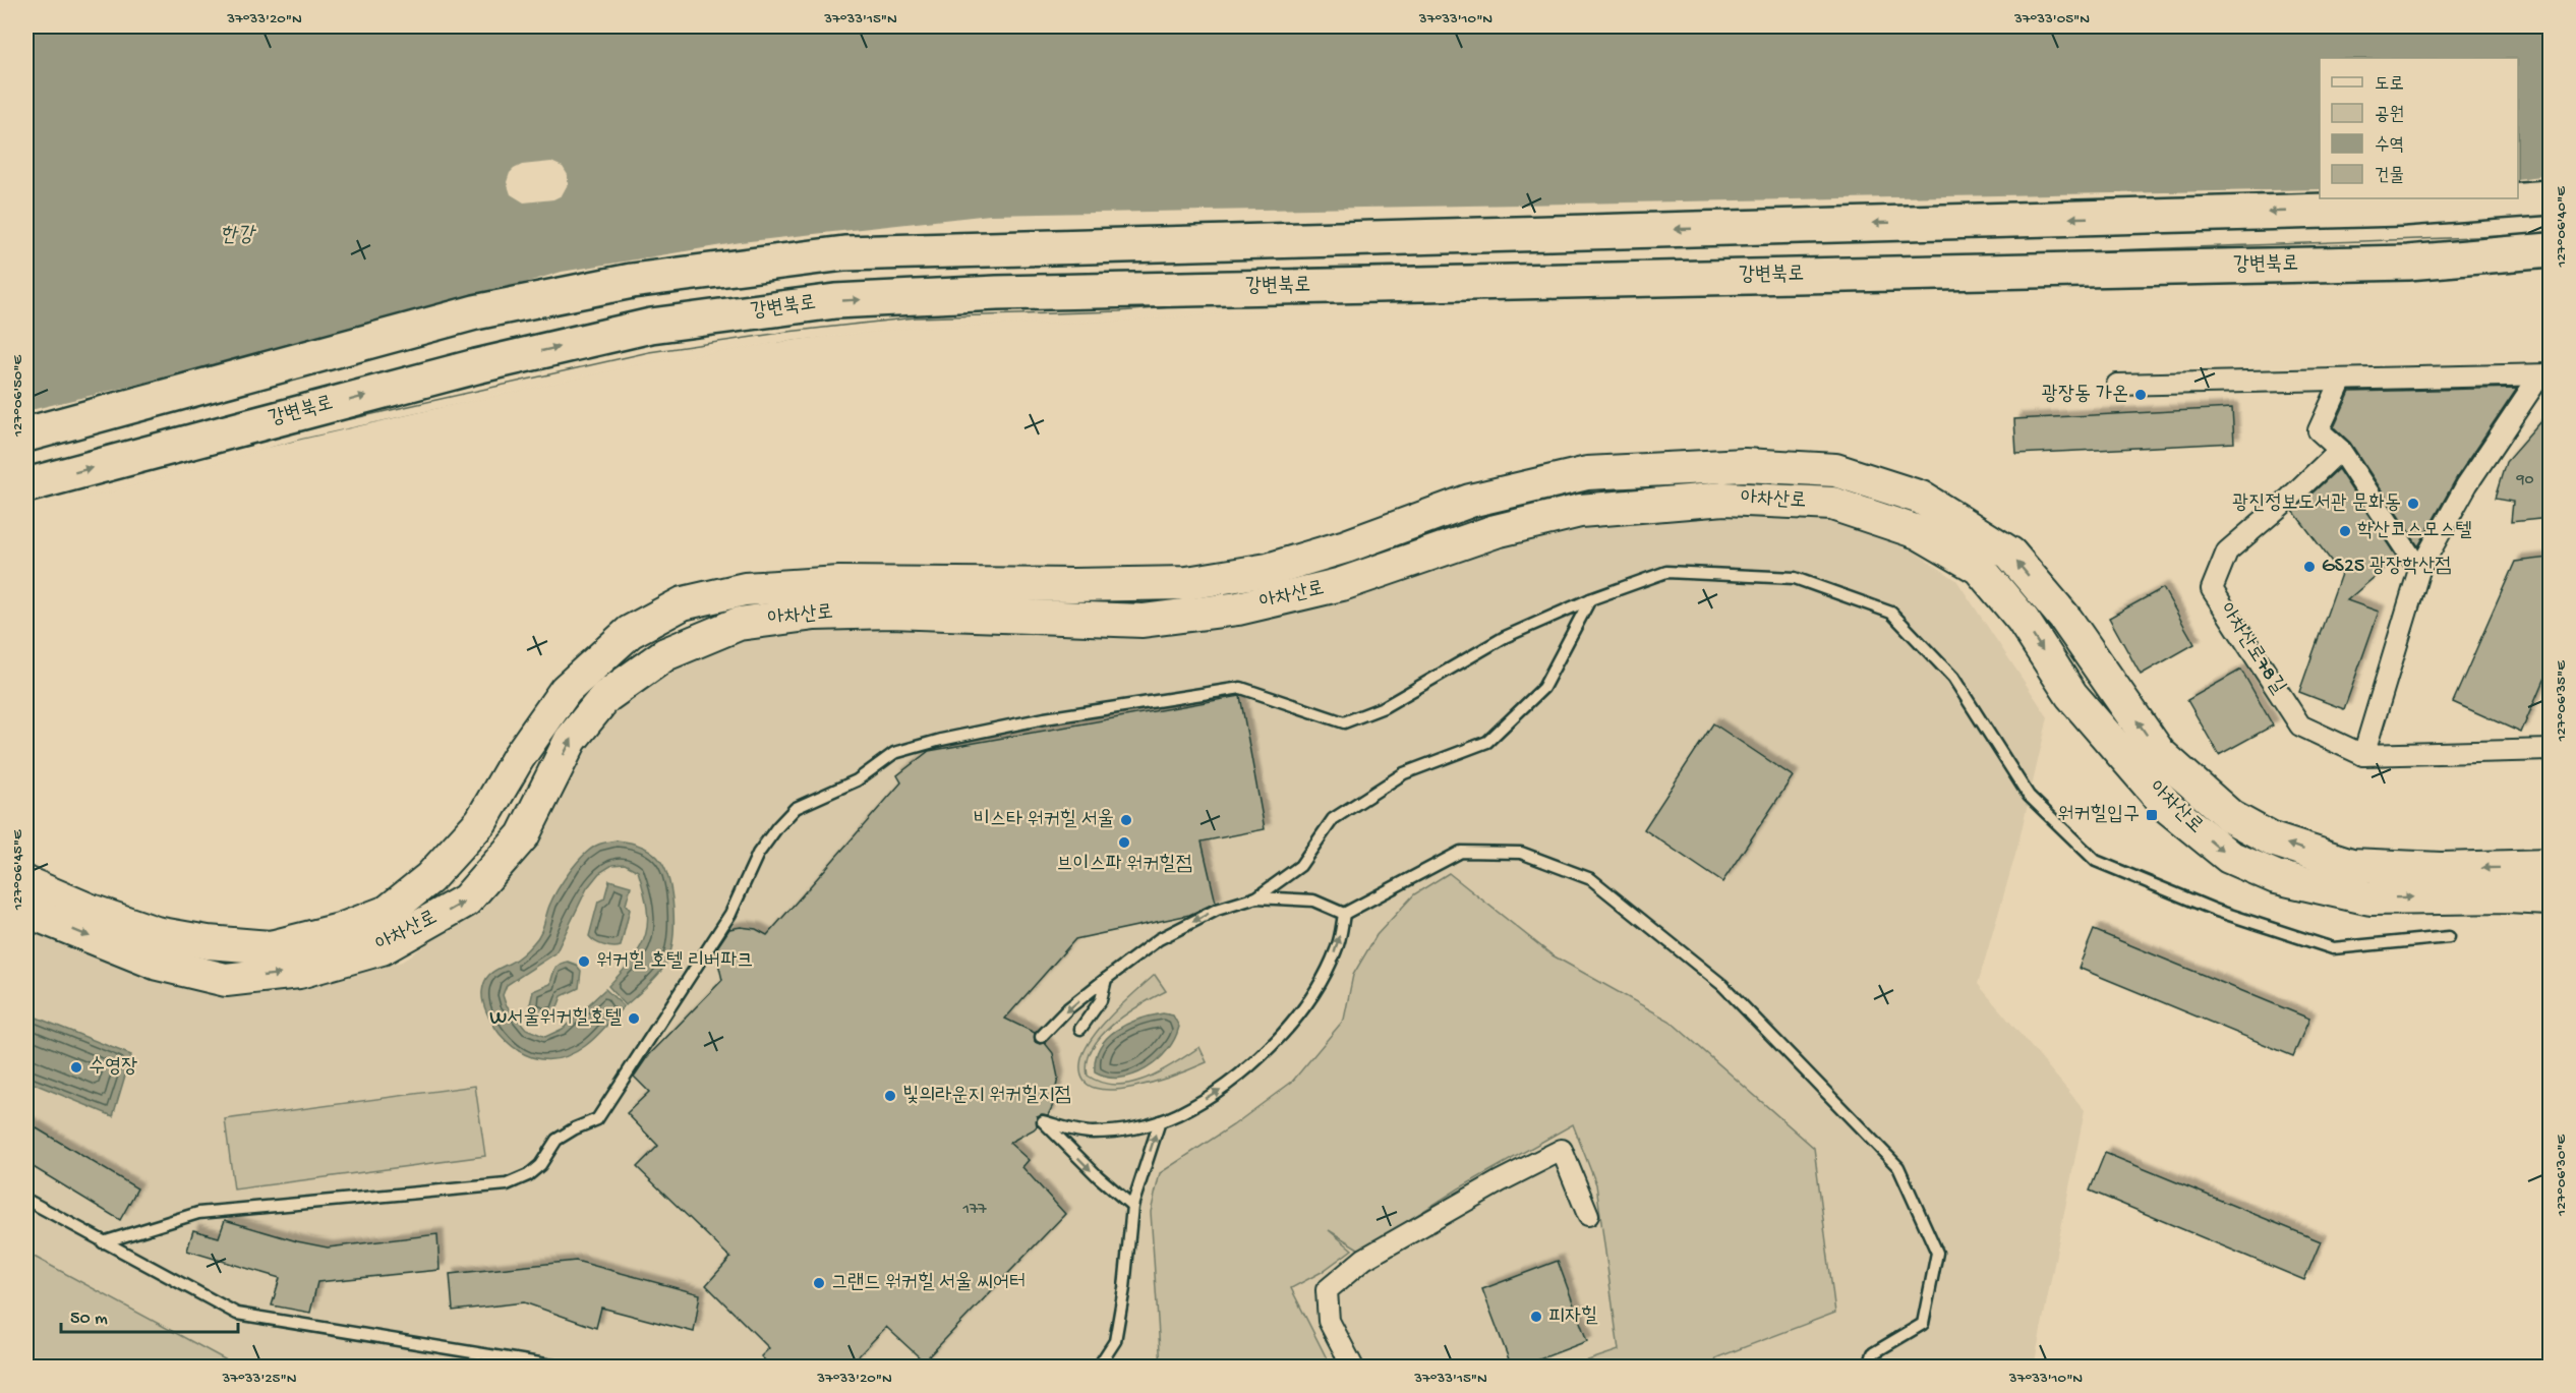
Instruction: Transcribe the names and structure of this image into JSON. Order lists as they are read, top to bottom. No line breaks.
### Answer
{"streets":{"highway":["강변북로"],"main road":["아차산로"],"street":["아차산로78길"]},"water":["한강"],"places":{"other":["광장동 가온","광진정보도서관 문화동","학산코스모스텔","GS25 광장학산점","비스타 워커힐 서울","브이스파 워커힐점","워커힐 호텔 리버파크","W서울워커힐호텔","수영장","빛의라운지 워커힐지점","그랜드 워커힐 서울 씨어터","피자힐"],"transit":["워커힐입구"]},"house_numbers":["90","177"],"legend":["도로","공원","수역","건물"],"scale_bar":"50 m","coordinates":["37°33'20\"N","37°33'15\"N","37°33'10\"N","37°33'05\"N","127°06'40\"E","127°06'50\"E","127°06'35\"E","127°06'45\"E","127°06'30\"E","37°33'25\"N"]}
